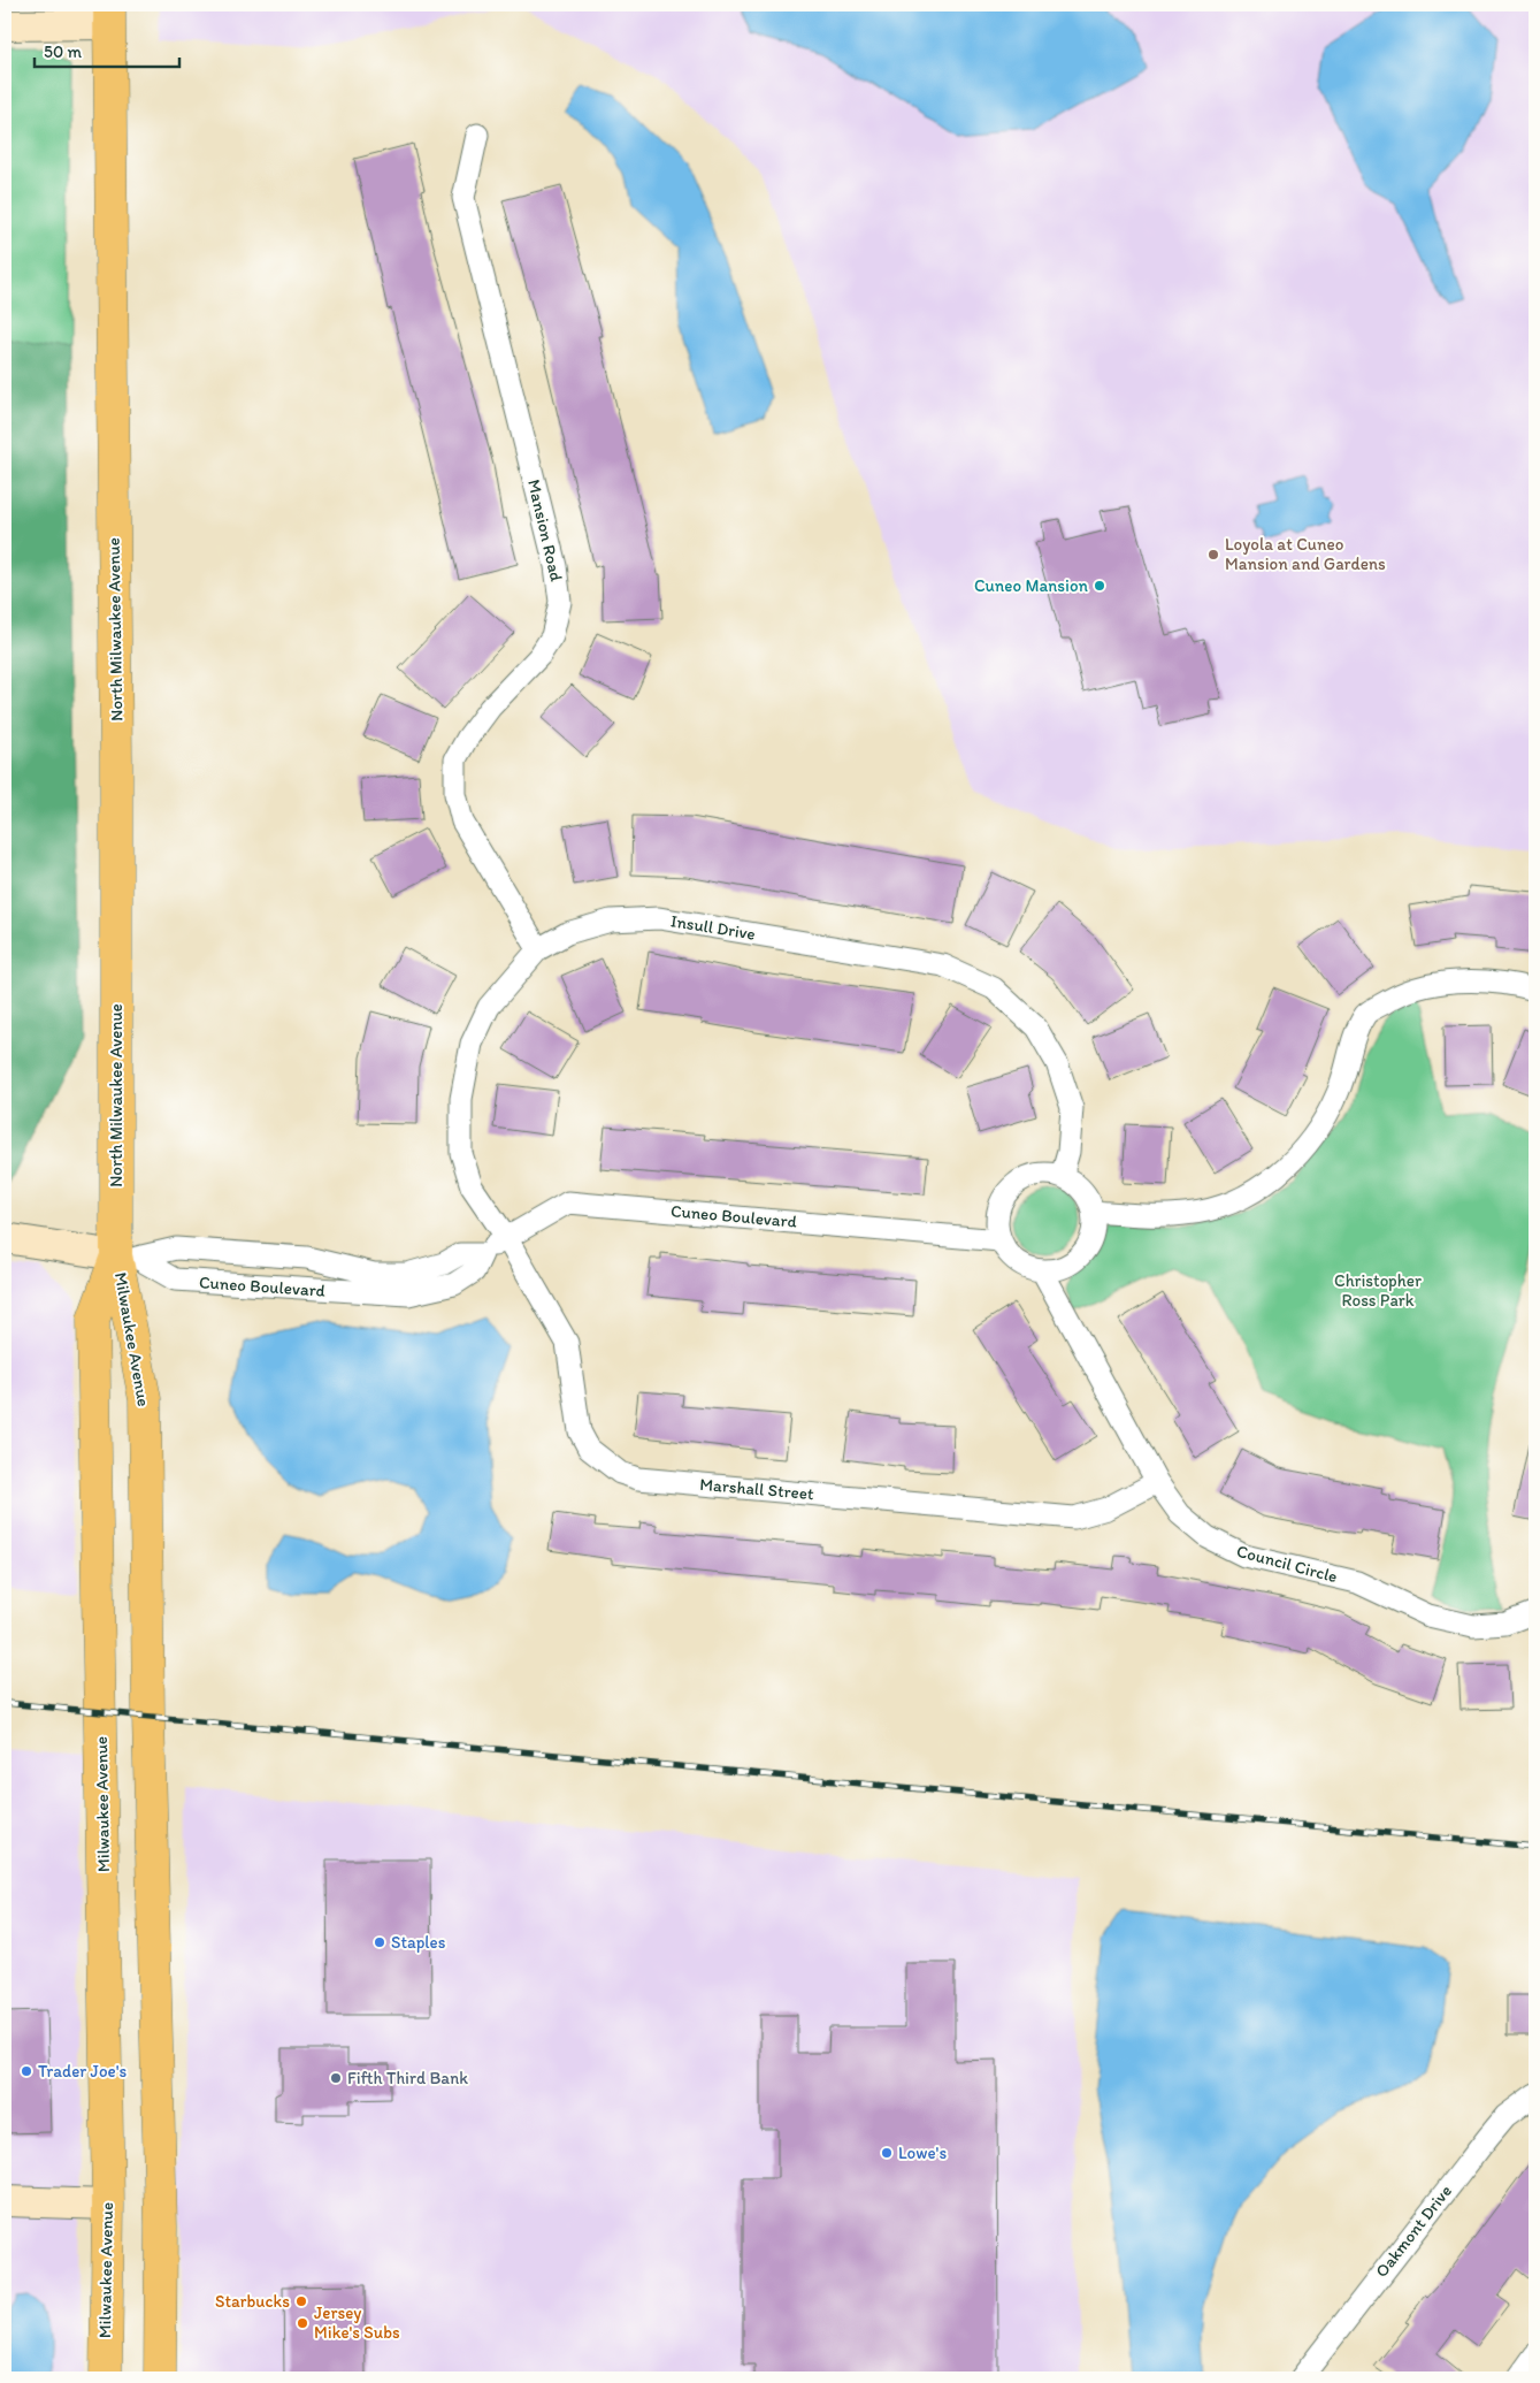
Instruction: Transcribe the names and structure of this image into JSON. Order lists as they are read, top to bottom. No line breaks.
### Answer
{"streets":{"main road":["North Milwaukee Avenue","Milwaukee Avenue"],"street":["Mansion Road","Insull Drive","Cuneo Boulevard","Marshall Street","Council Circle","Oakmont Drive"]},"crossings":[["Mansion Road","Insull Drive"],["North Milwaukee Avenue","Cuneo Boulevard"],["North Milwaukee Avenue","Milwaukee Avenue"],["Insull Drive","Cuneo Boulevard"],["Insull Drive","Marshall Street"],["Insull Drive","Council Circle"],["Cuneo Boulevard","Milwaukee Avenue"],["Cuneo Boulevard","Marshall Street"],["Cuneo Boulevard","Council Circle"],["Marshall Street","Council Circle"]],"parks":["Christopher Ross Park"],"places":["Loyola at Cuneo Mansion and Gardens","Cuneo Mansion","Staples","Trader Joe's","Fifth Third Bank","Lowe's","Starbucks","Jersey Mike's Subs"],"scale_bar":"50 m"}
